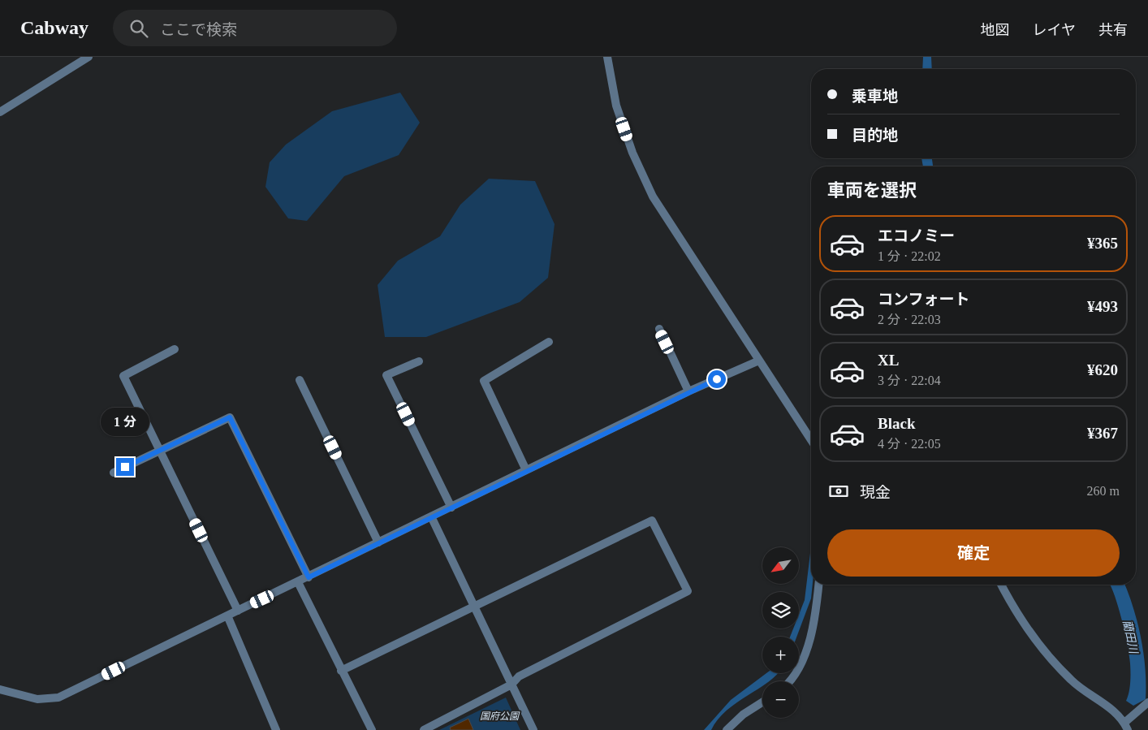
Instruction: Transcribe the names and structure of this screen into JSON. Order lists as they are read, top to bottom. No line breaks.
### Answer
{"water":["藺田川"],"parks":["国府公園"],"north":"bottom left","page":{"header":"Cabway","search":"ここで検索","nav":["地図","レイヤ","共有"],"banner":["乗車地","目的地"],"heading":"車両を選択","list":[{"name":"エコノミー","note":"1 分 · 22:02","value":"¥365"},{"name":"コンフォート","note":"2 分 · 22:03","value":"¥493"},{"name":"XL","note":"3 分 · 22:04","value":"¥620"},{"name":"Black","note":"4 分 · 22:05","value":"¥367"}],"bubble":"1 分","pay":["現金","260 m"],"buttons":"確定","map_buttons":["+","−"]}}
